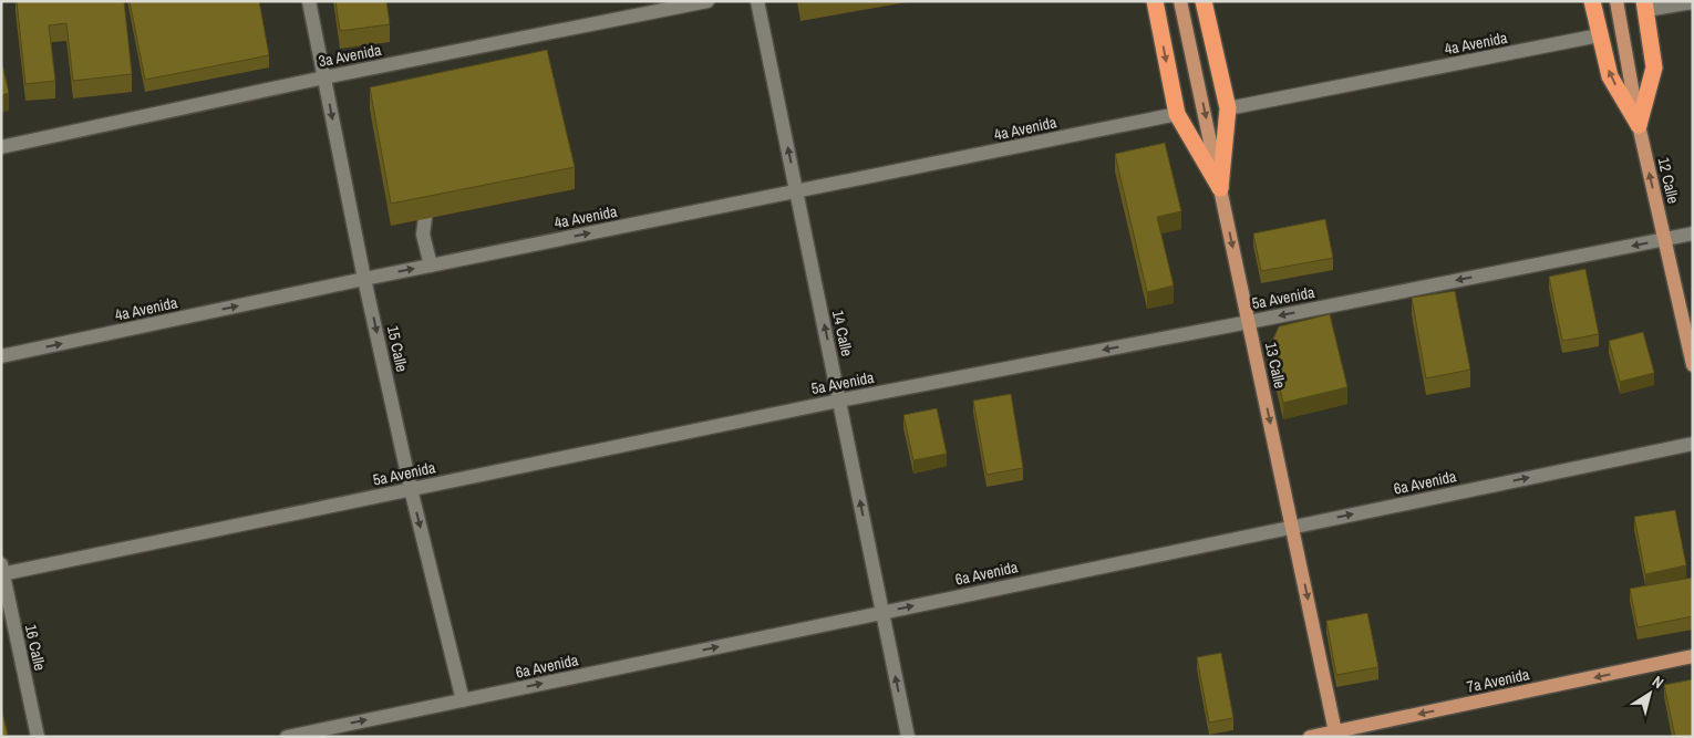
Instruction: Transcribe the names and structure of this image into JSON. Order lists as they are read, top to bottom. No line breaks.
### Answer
{"streets":{"main road":["12 Calle","13 Calle","7a Avenida"],"street":["4a Avenida","3a Avenida","5a Avenida","14 Calle","15 Calle","6a Avenida","16 Calle"]},"crossings":[["4a Avenida","14 Calle"],["4a Avenida","15 Calle"],["3a Avenida","15 Calle"],["12 Calle","5a Avenida"],["5a Avenida","14 Calle"],["5a Avenida","15 Calle"],["5a Avenida","13 Calle"],["5a Avenida","16 Calle"],["14 Calle","6a Avenida"],["15 Calle","6a Avenida"],["13 Calle","6a Avenida"],["13 Calle","7a Avenida"]],"one_way":["4a Avenida","5a Avenida","14 Calle","15 Calle","13 Calle","6a Avenida","7a Avenida"],"north":"top right"}
